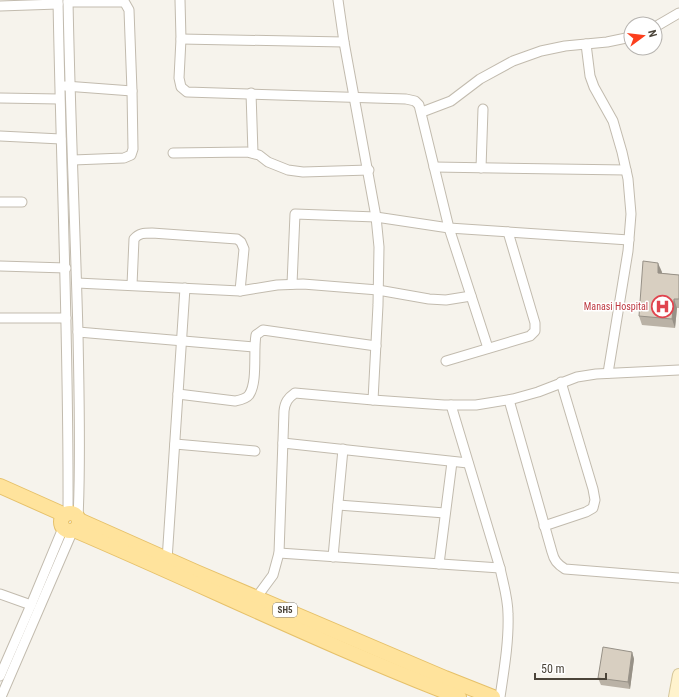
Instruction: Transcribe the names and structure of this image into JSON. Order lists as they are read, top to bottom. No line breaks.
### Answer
{"streets":{"main road":["SH5"]},"places":{"hospital":["Manasi Hospital"]},"scale_bar":"50 m","north":"right"}
